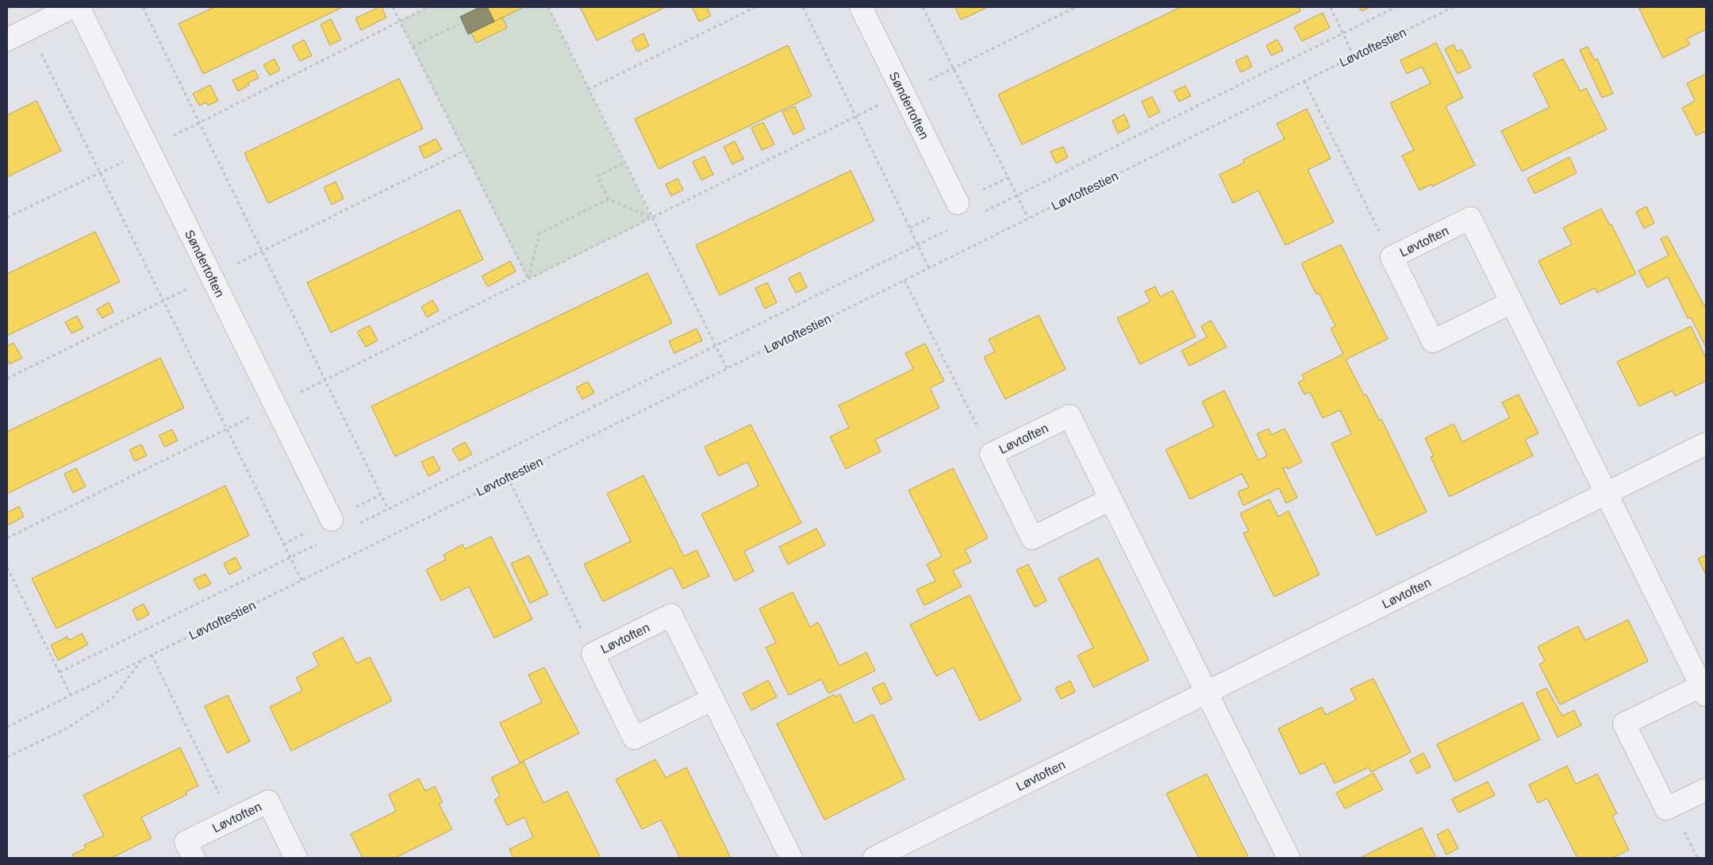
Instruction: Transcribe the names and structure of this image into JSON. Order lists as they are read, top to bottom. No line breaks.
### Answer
{"streets":{"street":["Søndertoften","Løvtoften"],"path":["Løvtoftestien"]}}
